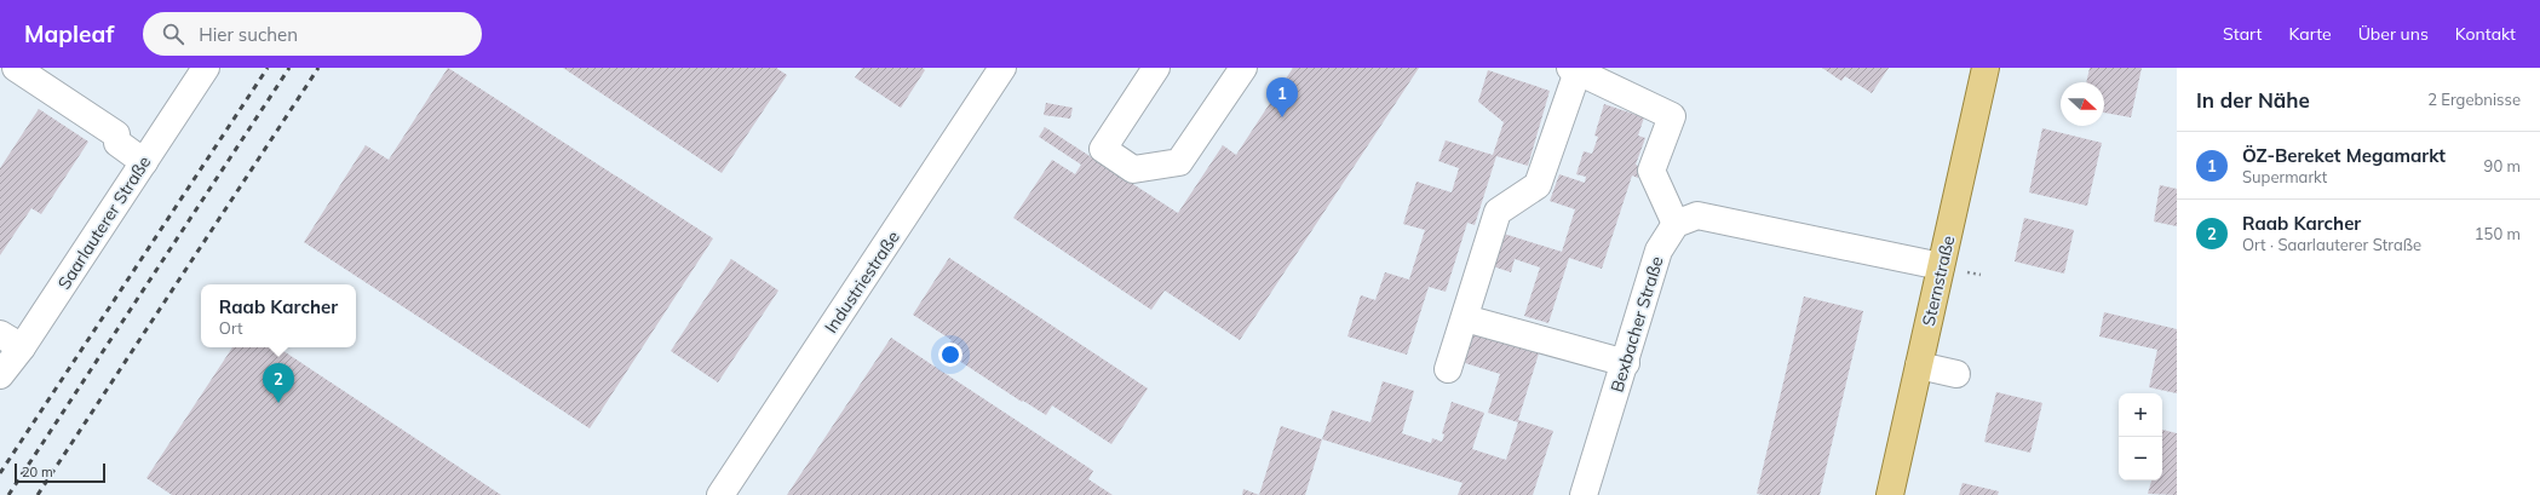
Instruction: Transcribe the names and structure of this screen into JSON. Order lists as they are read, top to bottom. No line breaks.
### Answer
{"streets":{"main road":["Sternstraße"],"street":["Saarlauterer Straße","Industriestraße","Bexbacher Straße"]},"scale_bar":"20 m","north":"right","page":{"header":"Mapleaf","search":"Hier suchen","nav":["Start","Karte","Über uns","Kontakt"],"heading":["In der Nähe","2 Ergebnisse"],"pins":["1","2"],"list":[{"mark":"1","name":"ÖZ-Bereket Megamarkt","note":"Supermarkt","value":"90 m"},{"mark":"2","name":"Raab Karcher","note":"Ort · Saarlauterer Straße","value":"150 m"}],"popup":["Raab Karcher","Ort"],"map_buttons":["+","−"],"scale":"20 m"}}
